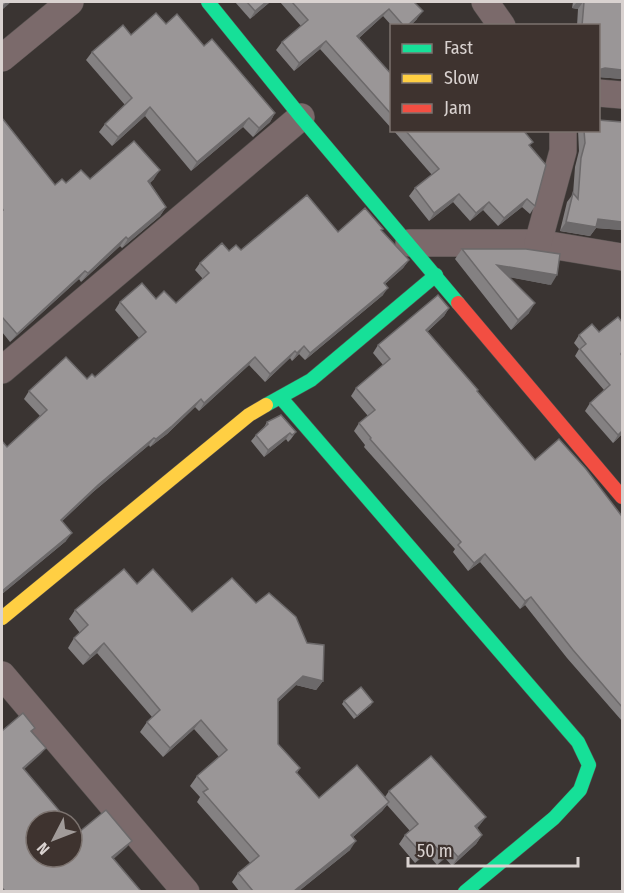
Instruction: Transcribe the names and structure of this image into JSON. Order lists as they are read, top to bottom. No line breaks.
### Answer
{"legend":["Fast","Slow","Jam"],"scale_bar":"50 m","north":"bottom left"}
